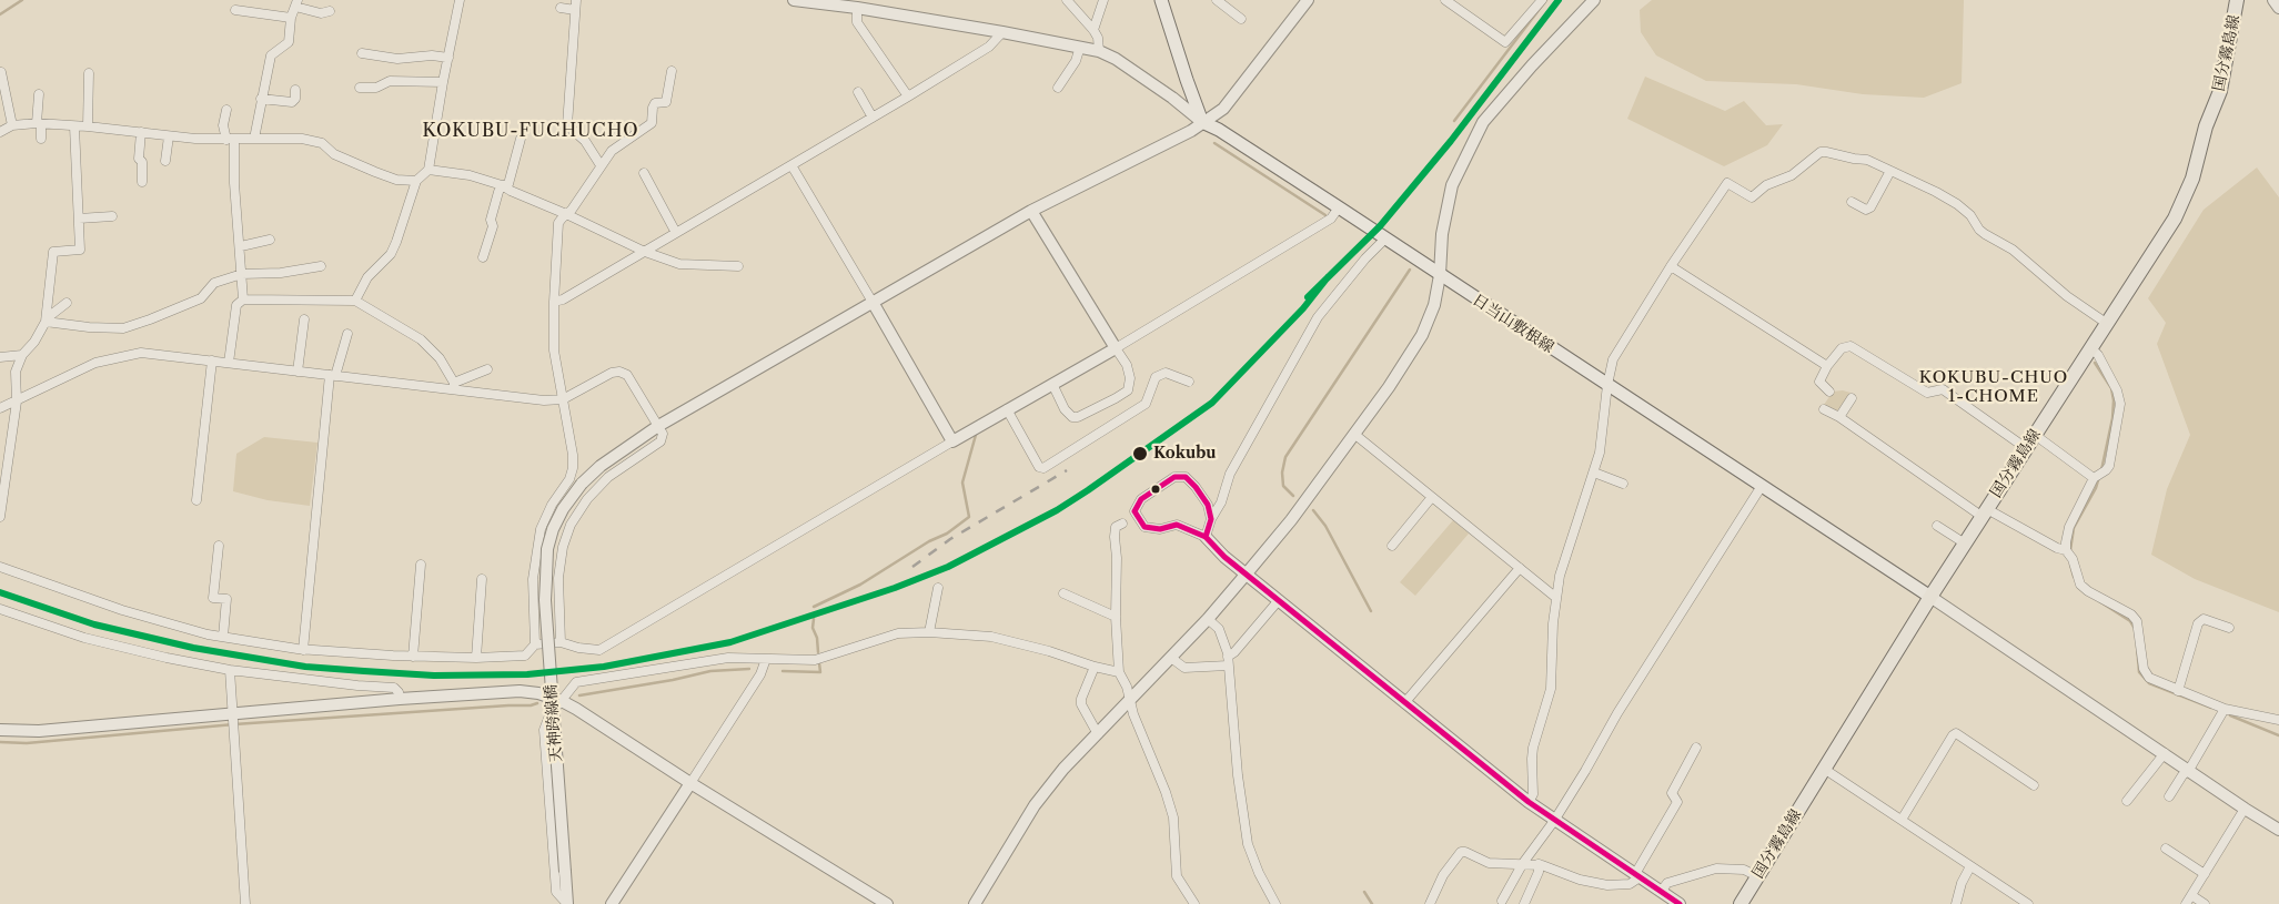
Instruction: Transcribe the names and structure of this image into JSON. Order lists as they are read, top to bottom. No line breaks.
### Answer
{"streets":{"main road":["国分霧島線","日当山敷根線"],"street":["天神跨線橋"]},"crossings":[["国分霧島線","日当山敷根線"],["日当山敷根線","天神跨線橋"]],"districts":["KOKUBU-FUCHUCHO","KOKUBU-CHUO 1-CHOME"],"places":["Kokubu"]}
